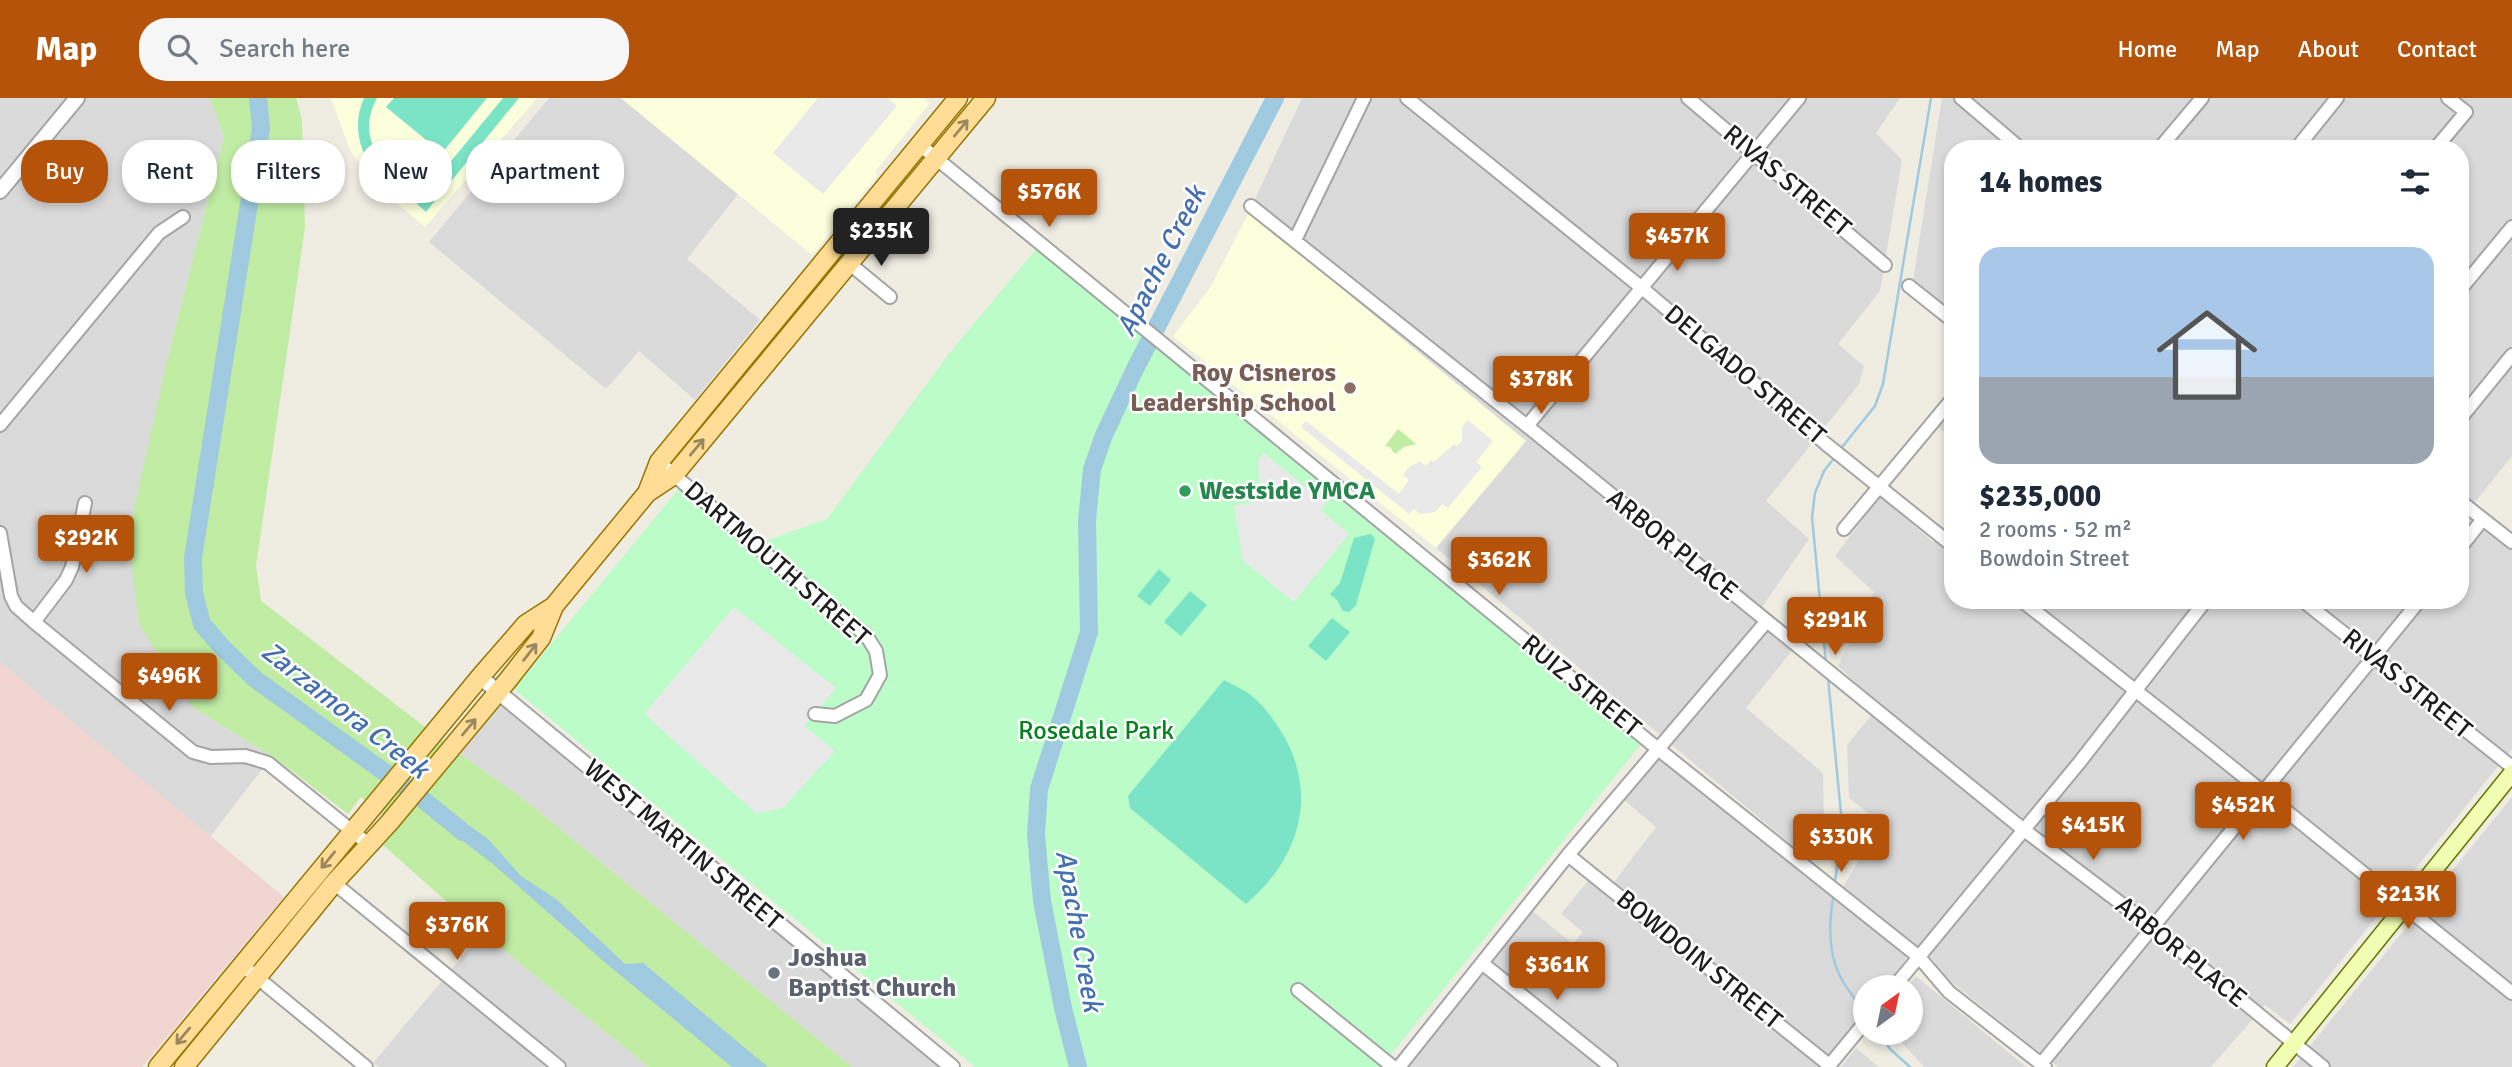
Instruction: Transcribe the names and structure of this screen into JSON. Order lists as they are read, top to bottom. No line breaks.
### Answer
{"streets":{"street":["RIVAS STREET","DELGADO STREET","ARBOR PLACE","DARTMOUTH STREET","RUIZ STREET","WEST MARTIN STREET","BOWDOIN STREET"]},"water":["Apache Creek","Zarzamora Creek"],"parks":["Rosedale Park"],"places":["Roy Cisneros Leadership School","Westside YMCA","Joshua Baptist Church"],"north":"top right","page":{"header":"Map","search":"Search here","nav":["Home","Map","About","Contact"],"chip":["Buy","Rent","Filters","New","Apartment"],"heading":"14 homes","price":["$576K","$235K","$457K","$378K","$292K","$362K","$291K","$496K","$452K","$415K","$330K","$213K","$376K","$361K"],"list":[{"name":"$235,000","note":"2 rooms · 52 m² · Bowdoin Street"}]}}
